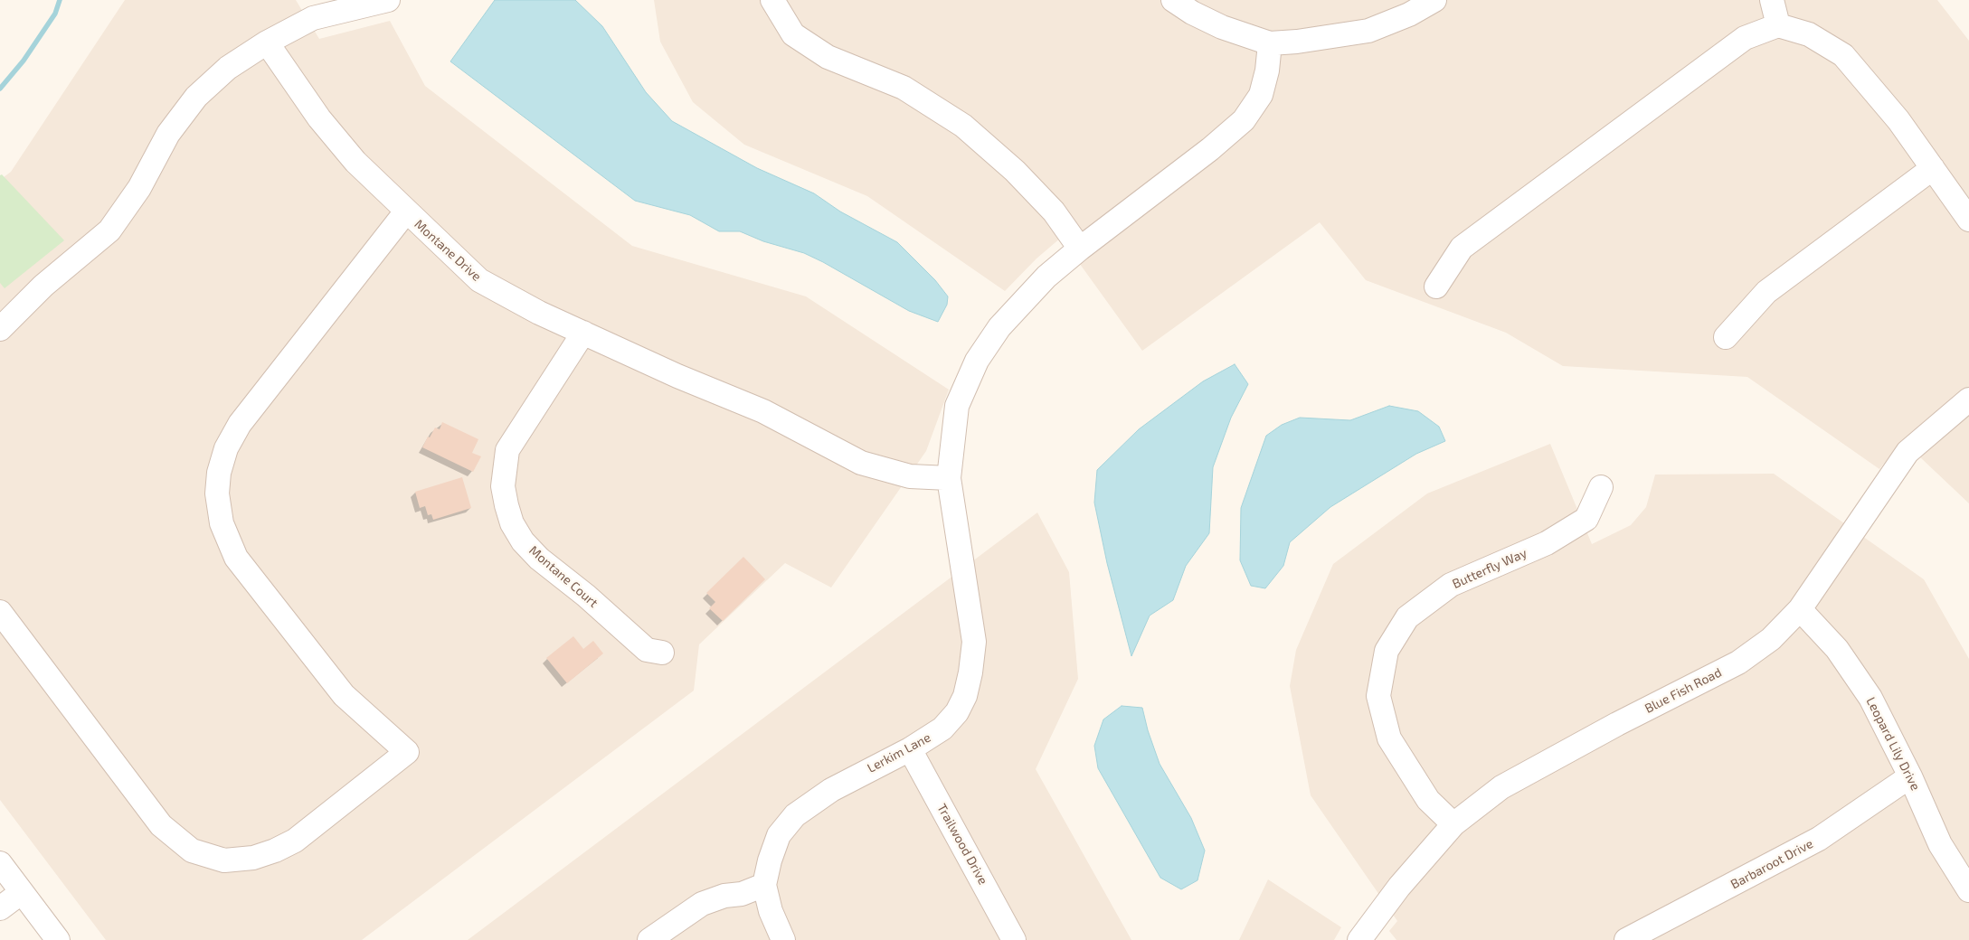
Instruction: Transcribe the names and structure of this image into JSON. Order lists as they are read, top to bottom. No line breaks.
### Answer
{"streets":{"street":["Montane Drive","Butterfly Way","Montane Court","Blue Fish Road","Leopard Lily Drive","Lerkim Lane","Trailwood Drive","Barbaroot Drive"]},"crossings":[["Montane Drive","Montane Court"],["Montane Drive","Lerkim Lane"],["Butterfly Way","Blue Fish Road"],["Blue Fish Road","Leopard Lily Drive"],["Leopard Lily Drive","Barbaroot Drive"],["Lerkim Lane","Trailwood Drive"]]}
